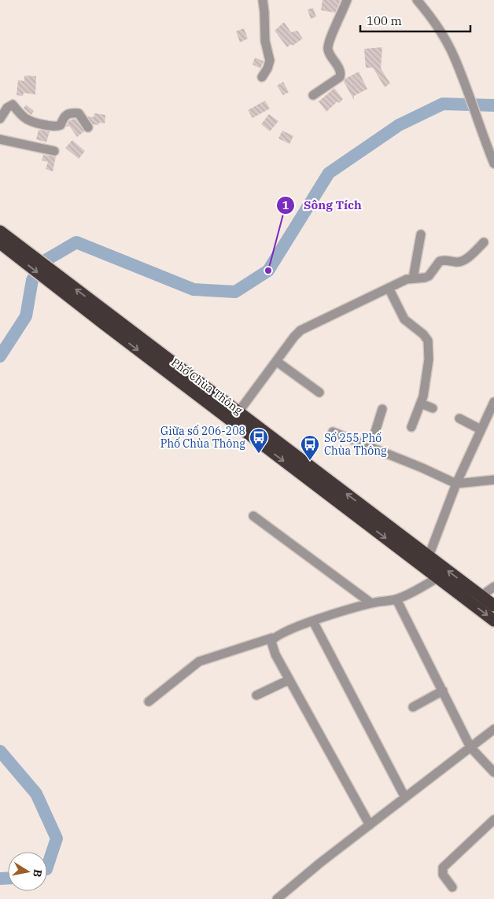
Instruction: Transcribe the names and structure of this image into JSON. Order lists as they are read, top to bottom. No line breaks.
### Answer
{"streets":{"highway":["Phố Chùa Thông"]},"places":{"other":["Sông Tích"],"bus stop":["Giữa số 206-208 Phố Chùa Thông","Số 255 Phố Chùa Thông"]},"scale_bar":"100 m","north":"right"}
